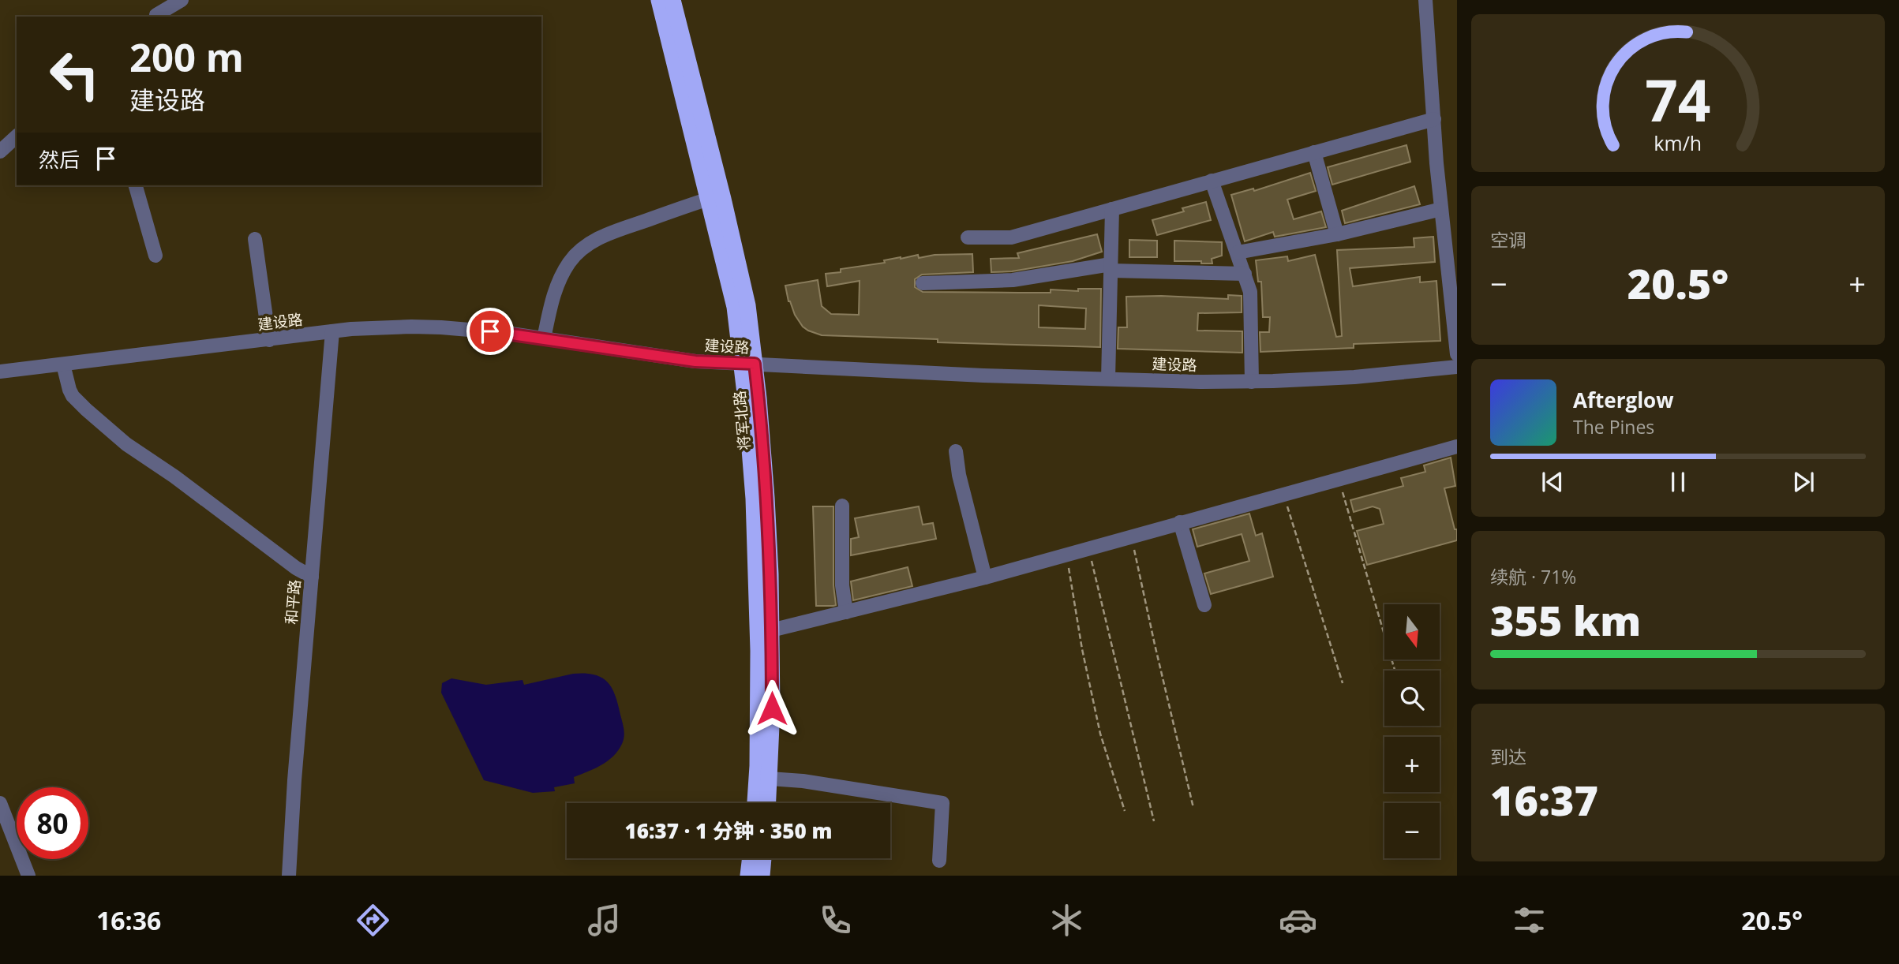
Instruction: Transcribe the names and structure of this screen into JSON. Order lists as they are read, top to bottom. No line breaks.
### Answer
{"streets":{"highway":["将军北路"],"street":["建设路","和平路"]},"crossings":[["建设路","将军北路"],["建设路","和平路"]],"north":"bottom","page":{"turn":["200 m","建设路"],"then":"然后","tile":["空调",["续航 · 71%","355 km"],["到达","16:37"]],"heat":["−","20.5°","+"],"song":["Afterglow","The Pines"],"map_buttons":["+","−"],"limit":"80","trip":"16:37 · 1 分钟 · 350 m","tabs":["16:36","20.5°"],"gauge":["74","km/h"]}}
